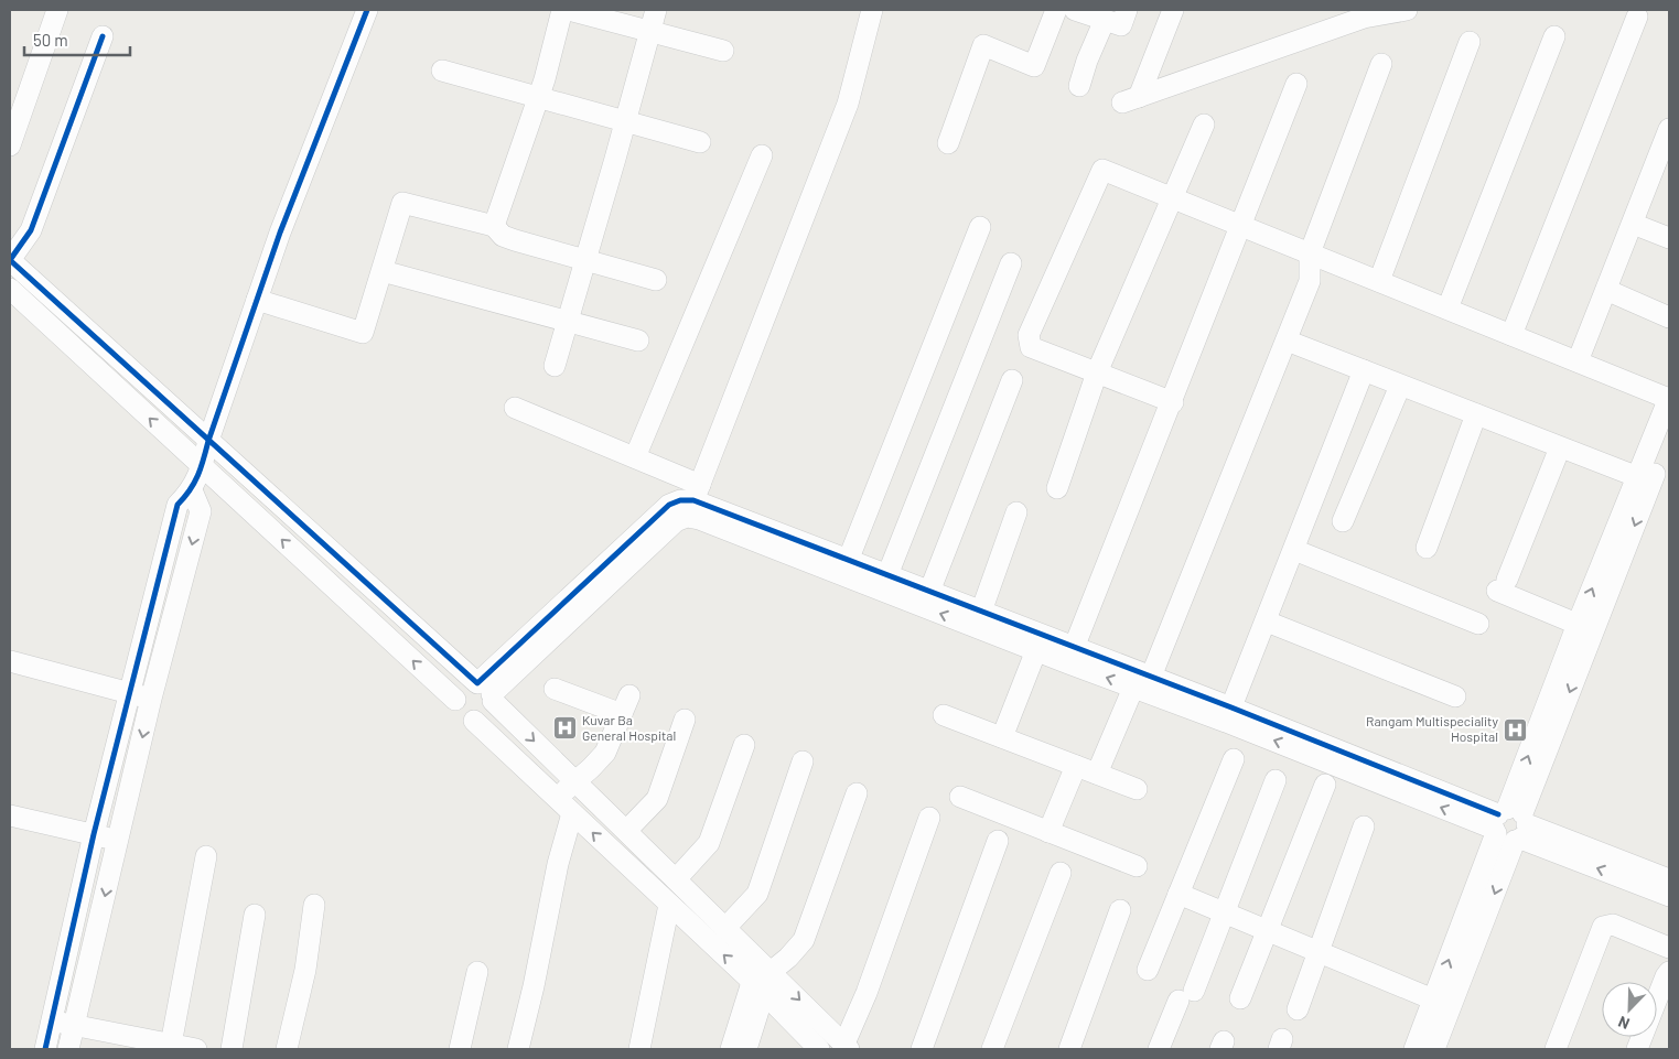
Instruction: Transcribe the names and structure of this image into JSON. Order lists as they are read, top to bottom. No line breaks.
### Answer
{"places":{"hospital":["Kuvar Ba General Hospital","Rangam Multispeciality Hospital"]},"scale_bar":"50 m","north":"bottom left"}
